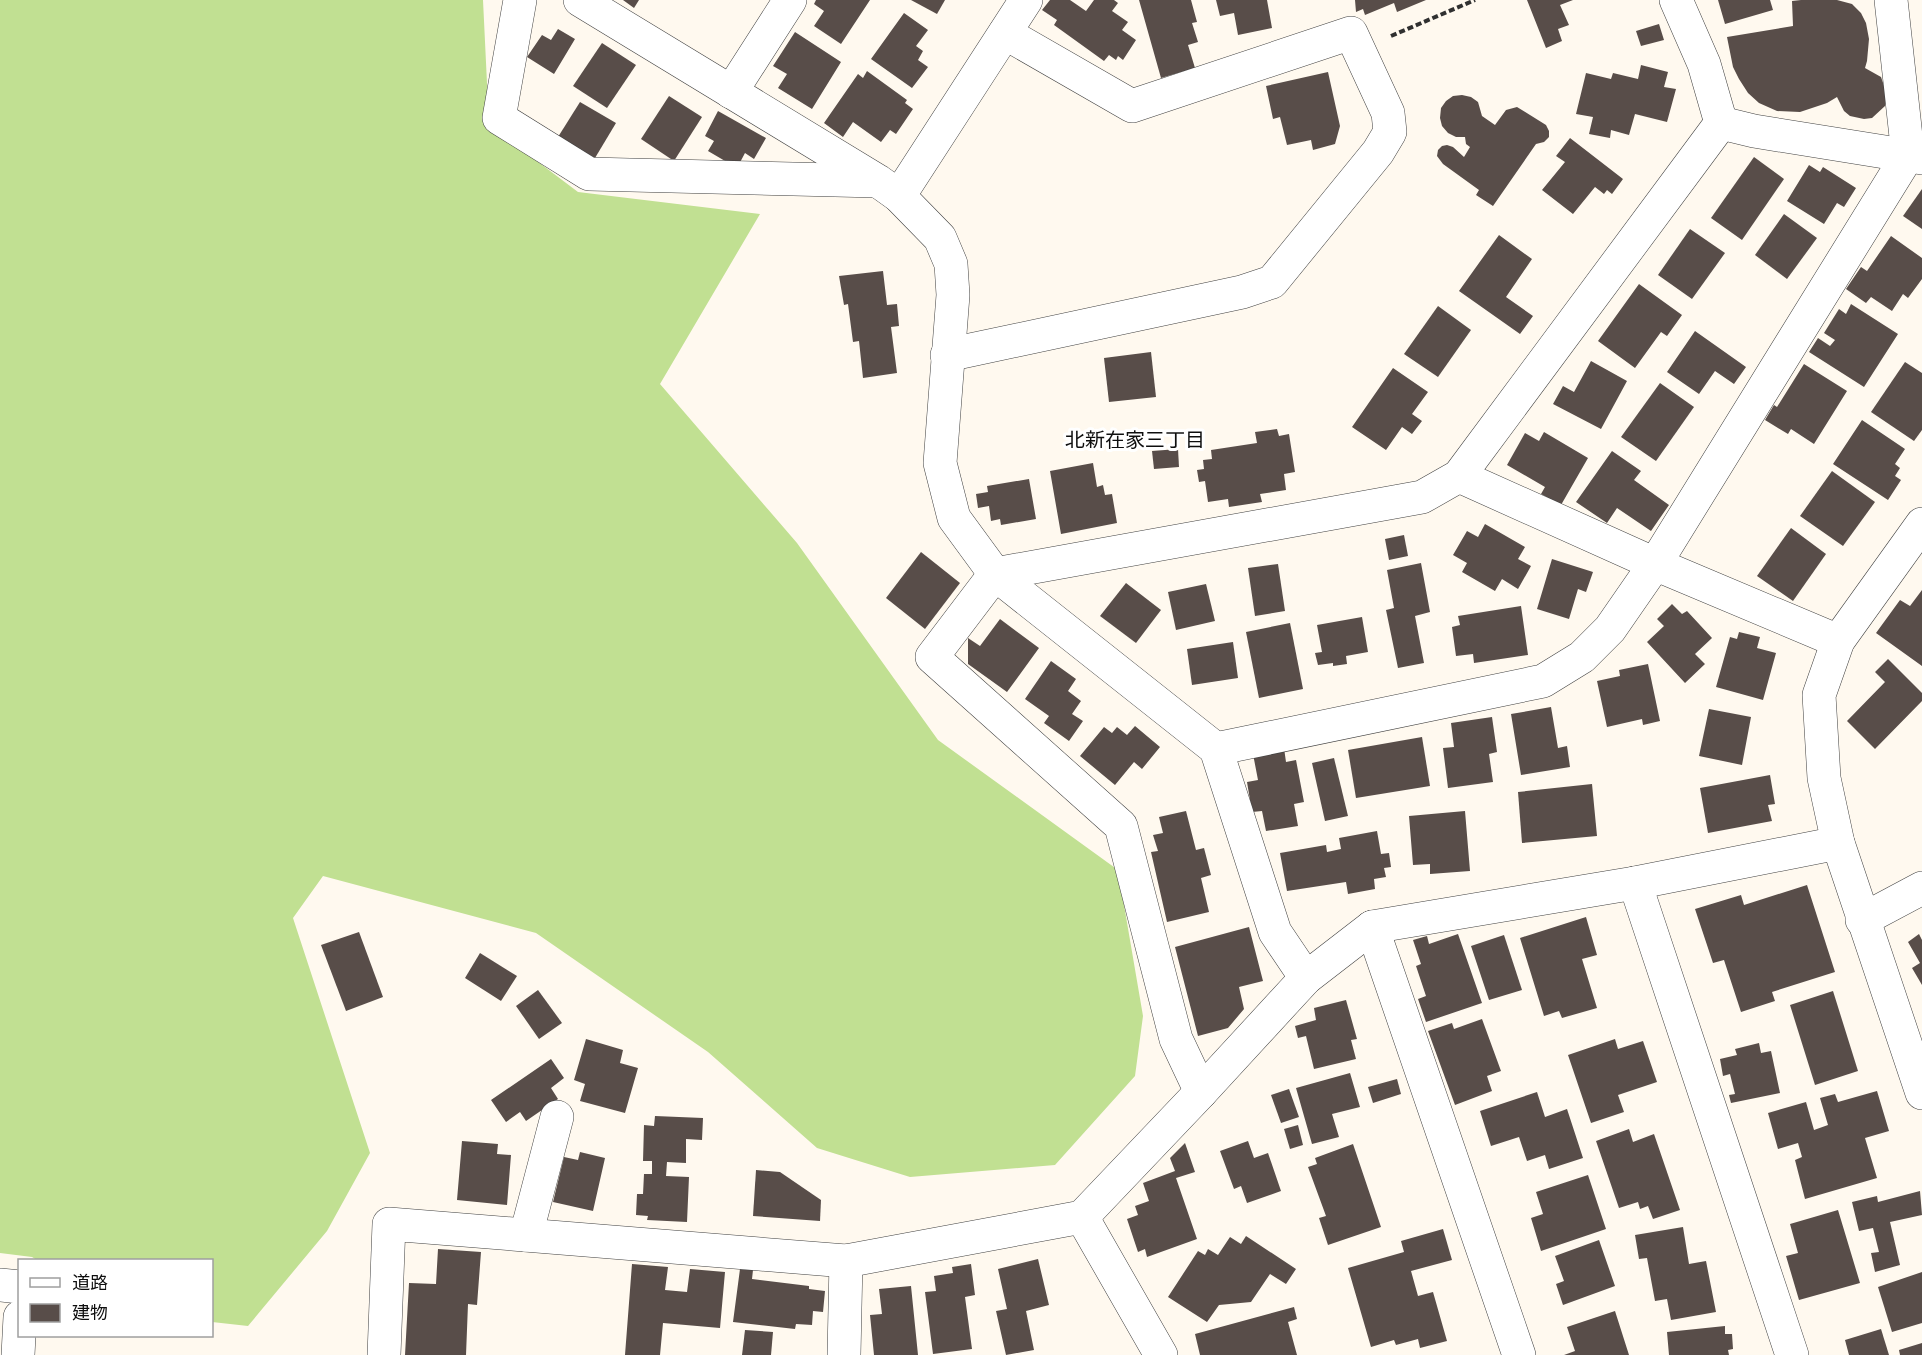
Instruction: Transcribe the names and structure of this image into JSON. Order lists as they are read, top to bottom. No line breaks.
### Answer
{"districts":["北新在家三丁目"],"legend":["道路","建物"]}
